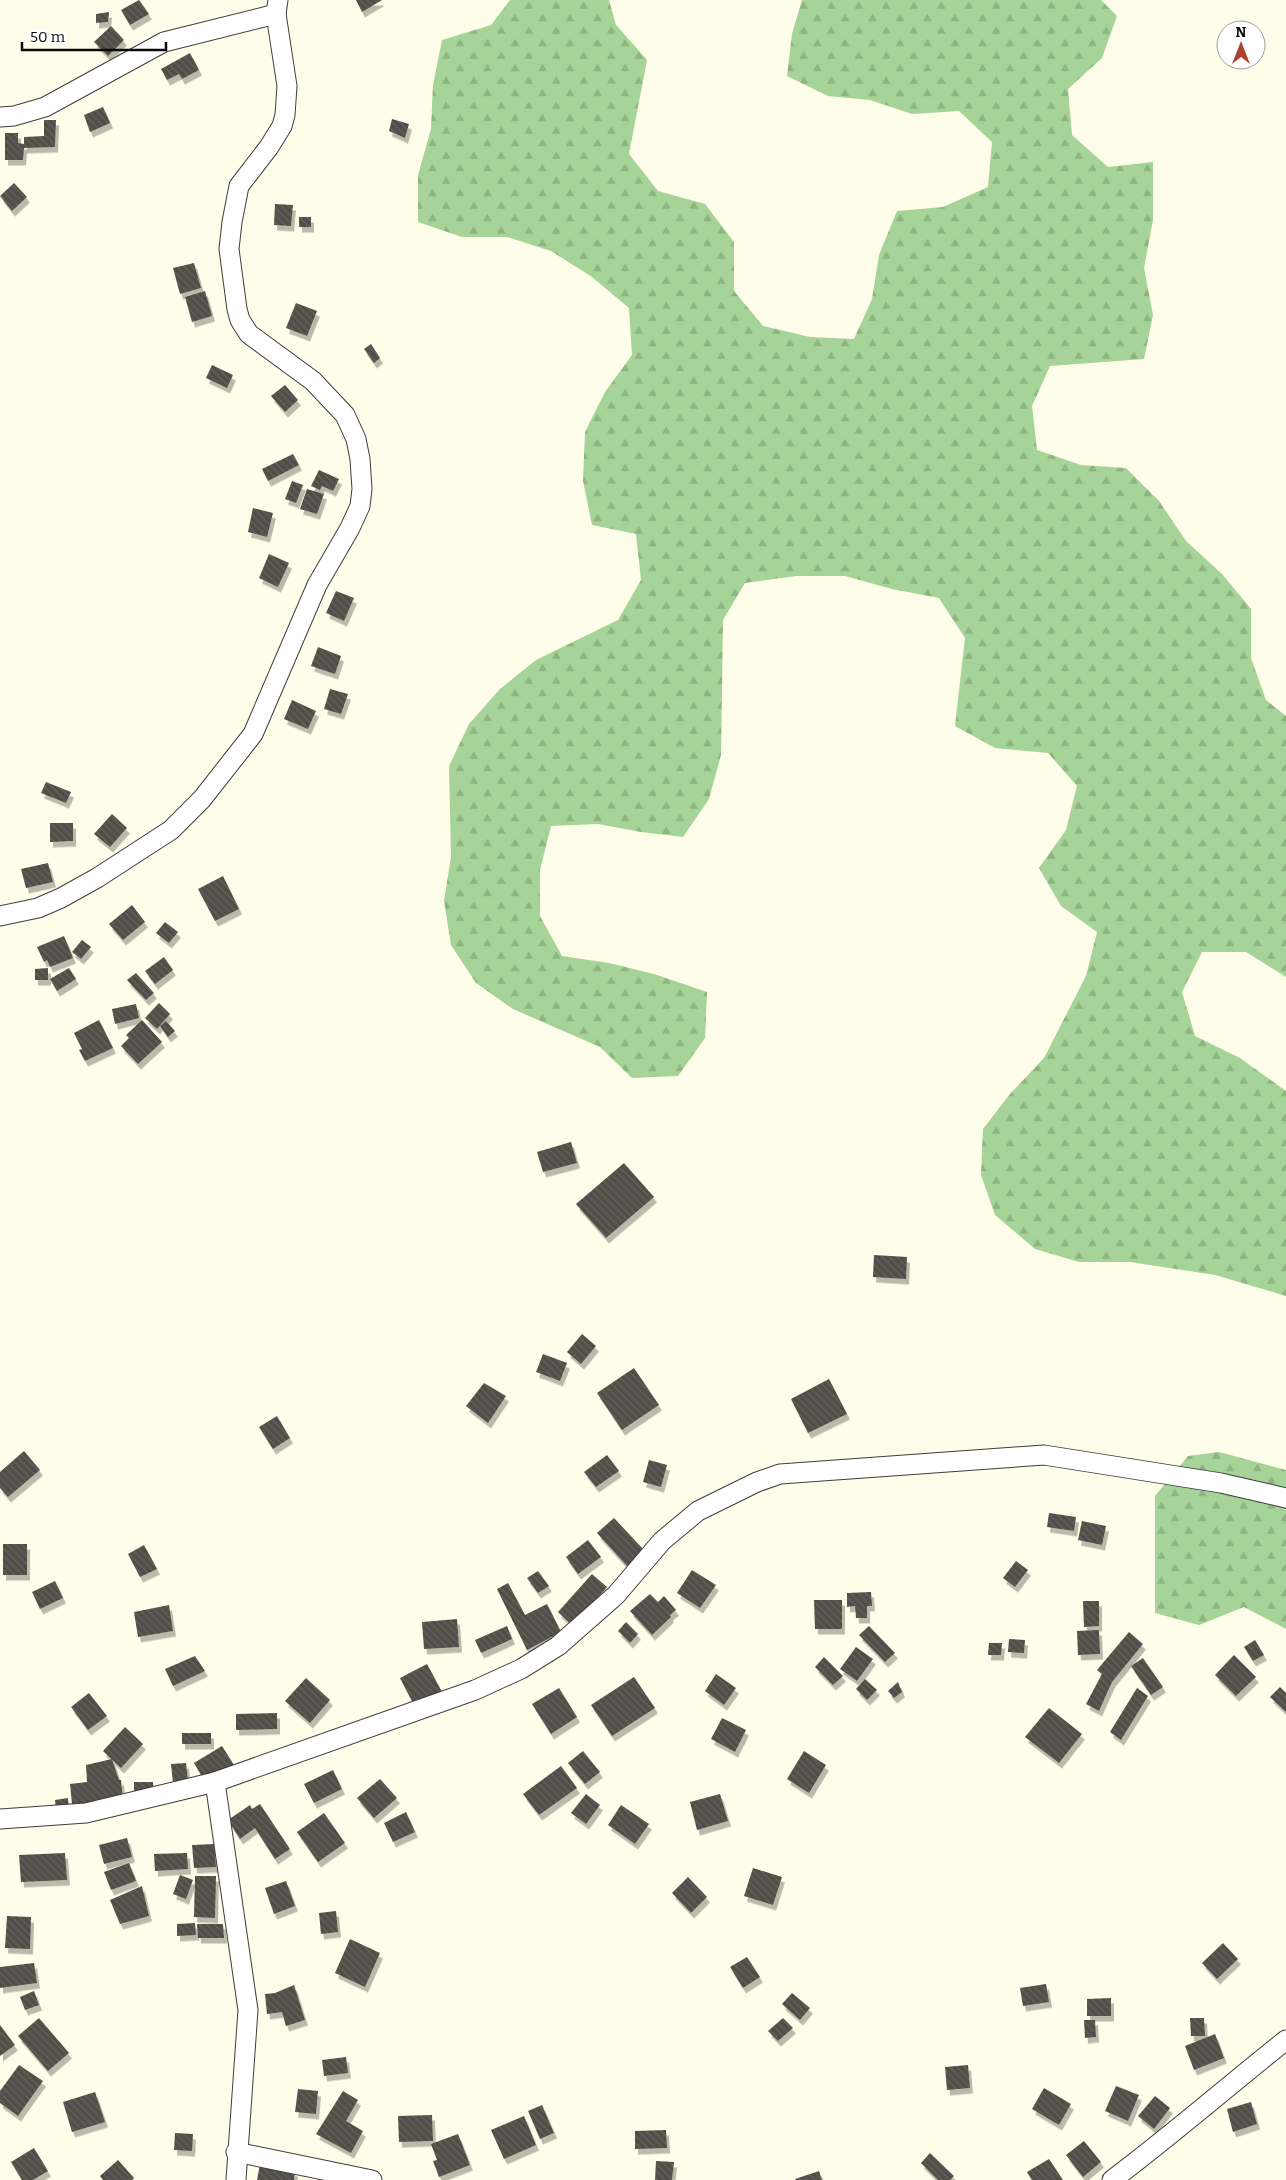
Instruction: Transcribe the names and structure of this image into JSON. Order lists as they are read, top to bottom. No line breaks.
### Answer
{"scale_bar":"50 m","north":"top"}
